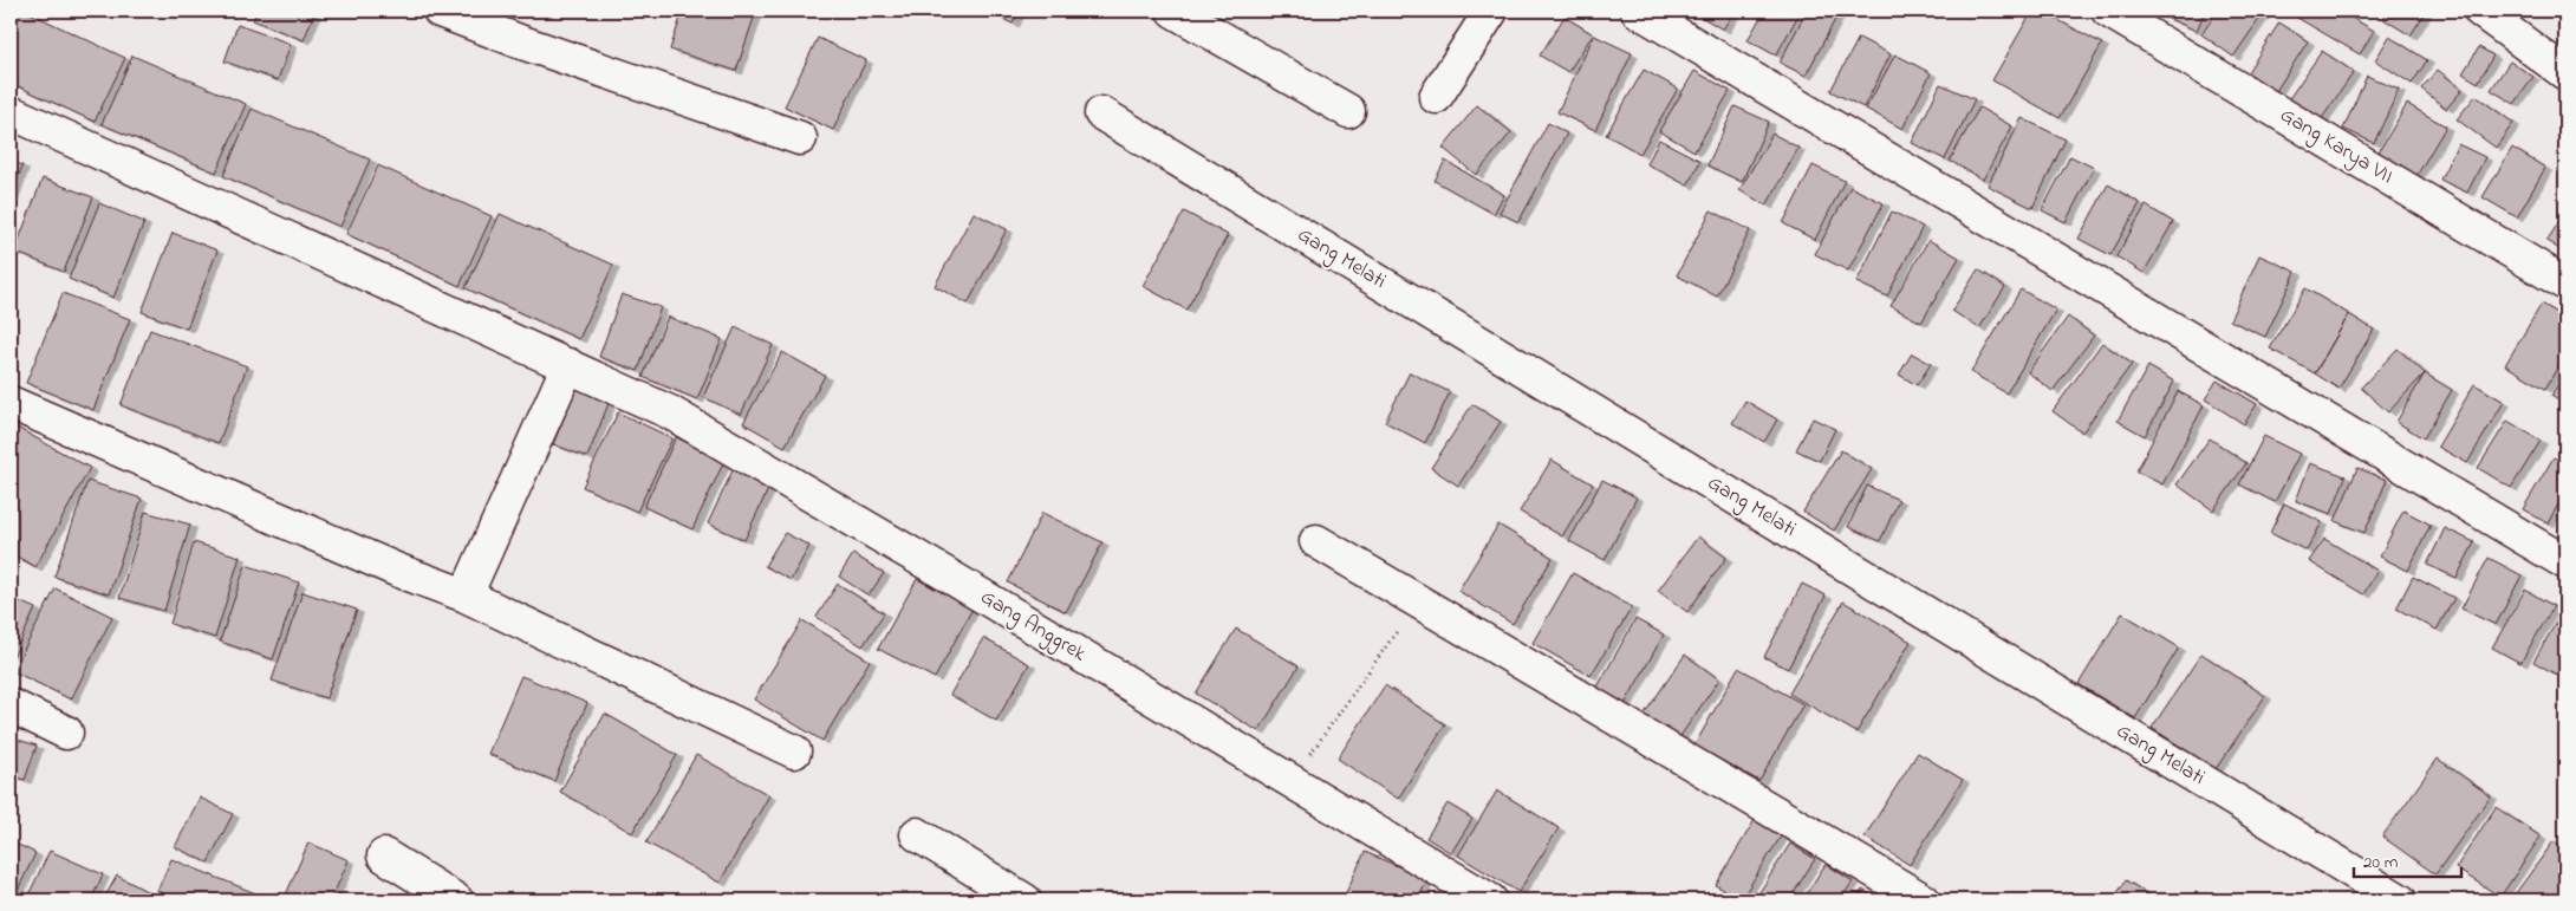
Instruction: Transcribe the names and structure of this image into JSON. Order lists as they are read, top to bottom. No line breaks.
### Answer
{"streets":{"street":["Gang Karya VII","Gang Melati","Gang Anggrek"]},"scale_bar":"20 m"}
